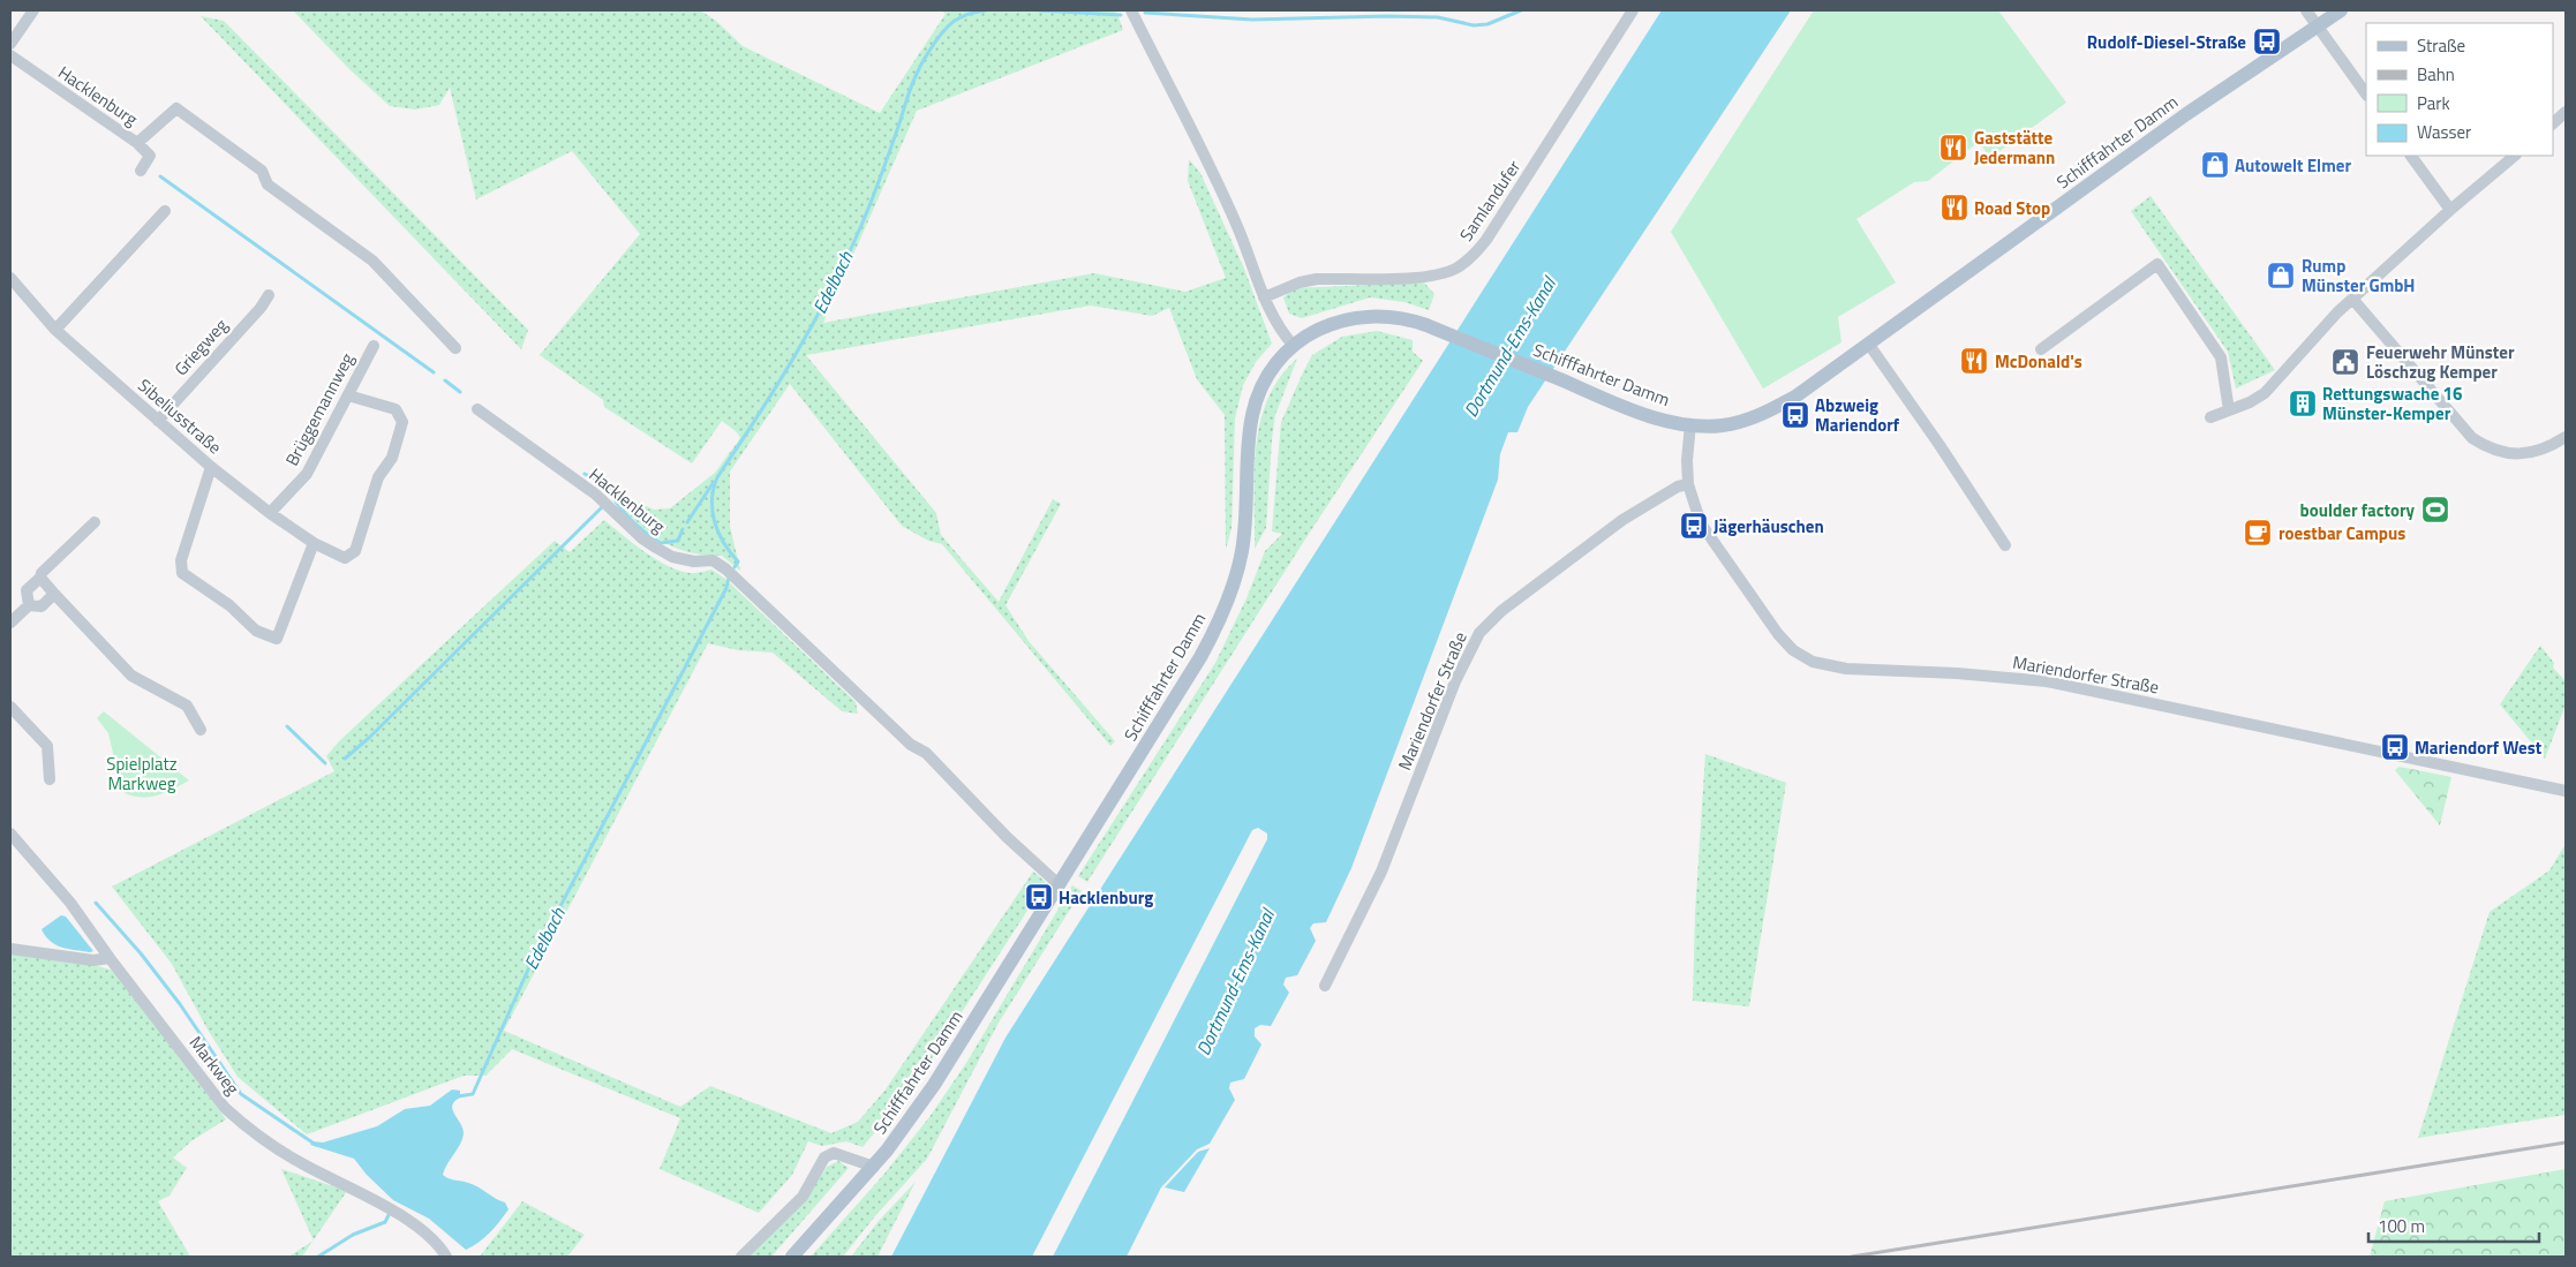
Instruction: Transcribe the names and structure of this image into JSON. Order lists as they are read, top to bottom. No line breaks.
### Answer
{"streets":{"main road":["Schifffahrter Damm"],"street":["Hacklenburg","Samlandufer","Griegweg","Brüggemannweg","Sibeliusstraße","Mariendorfer Straße","Markweg"]},"crossings":[["Hacklenburg","Schifffahrter Damm"],["Schifffahrter Damm","Mariendorfer Straße"],["Griegweg","Sibeliusstraße"],["Brüggemannweg","Sibeliusstraße"]],"water":["Edelbach","Dortmund-Ems-Kanal"],"parks":["Spielplatz Markweg"],"places":{"bus stop":["Rudolf-Diesel-Straße","Abzweig Mariendorf","Jägerhäuschen","Mariendorf West","Hacklenburg"],"restaurant":["Gaststätte Jedermann","Road Stop","McDonald's"],"shop":["Autowelt Elmer","Rump Münster GmbH"],"public building":["Feuerwehr Münster Löschzug Kemper"],"building":["Rettungswache 16 Münster-Kemper"],"sports":["boulder factory"],"cafe":["roestbar Campus"]},"legend":["Straße","Bahn","Park","Wasser"],"scale_bar":"100 m"}
